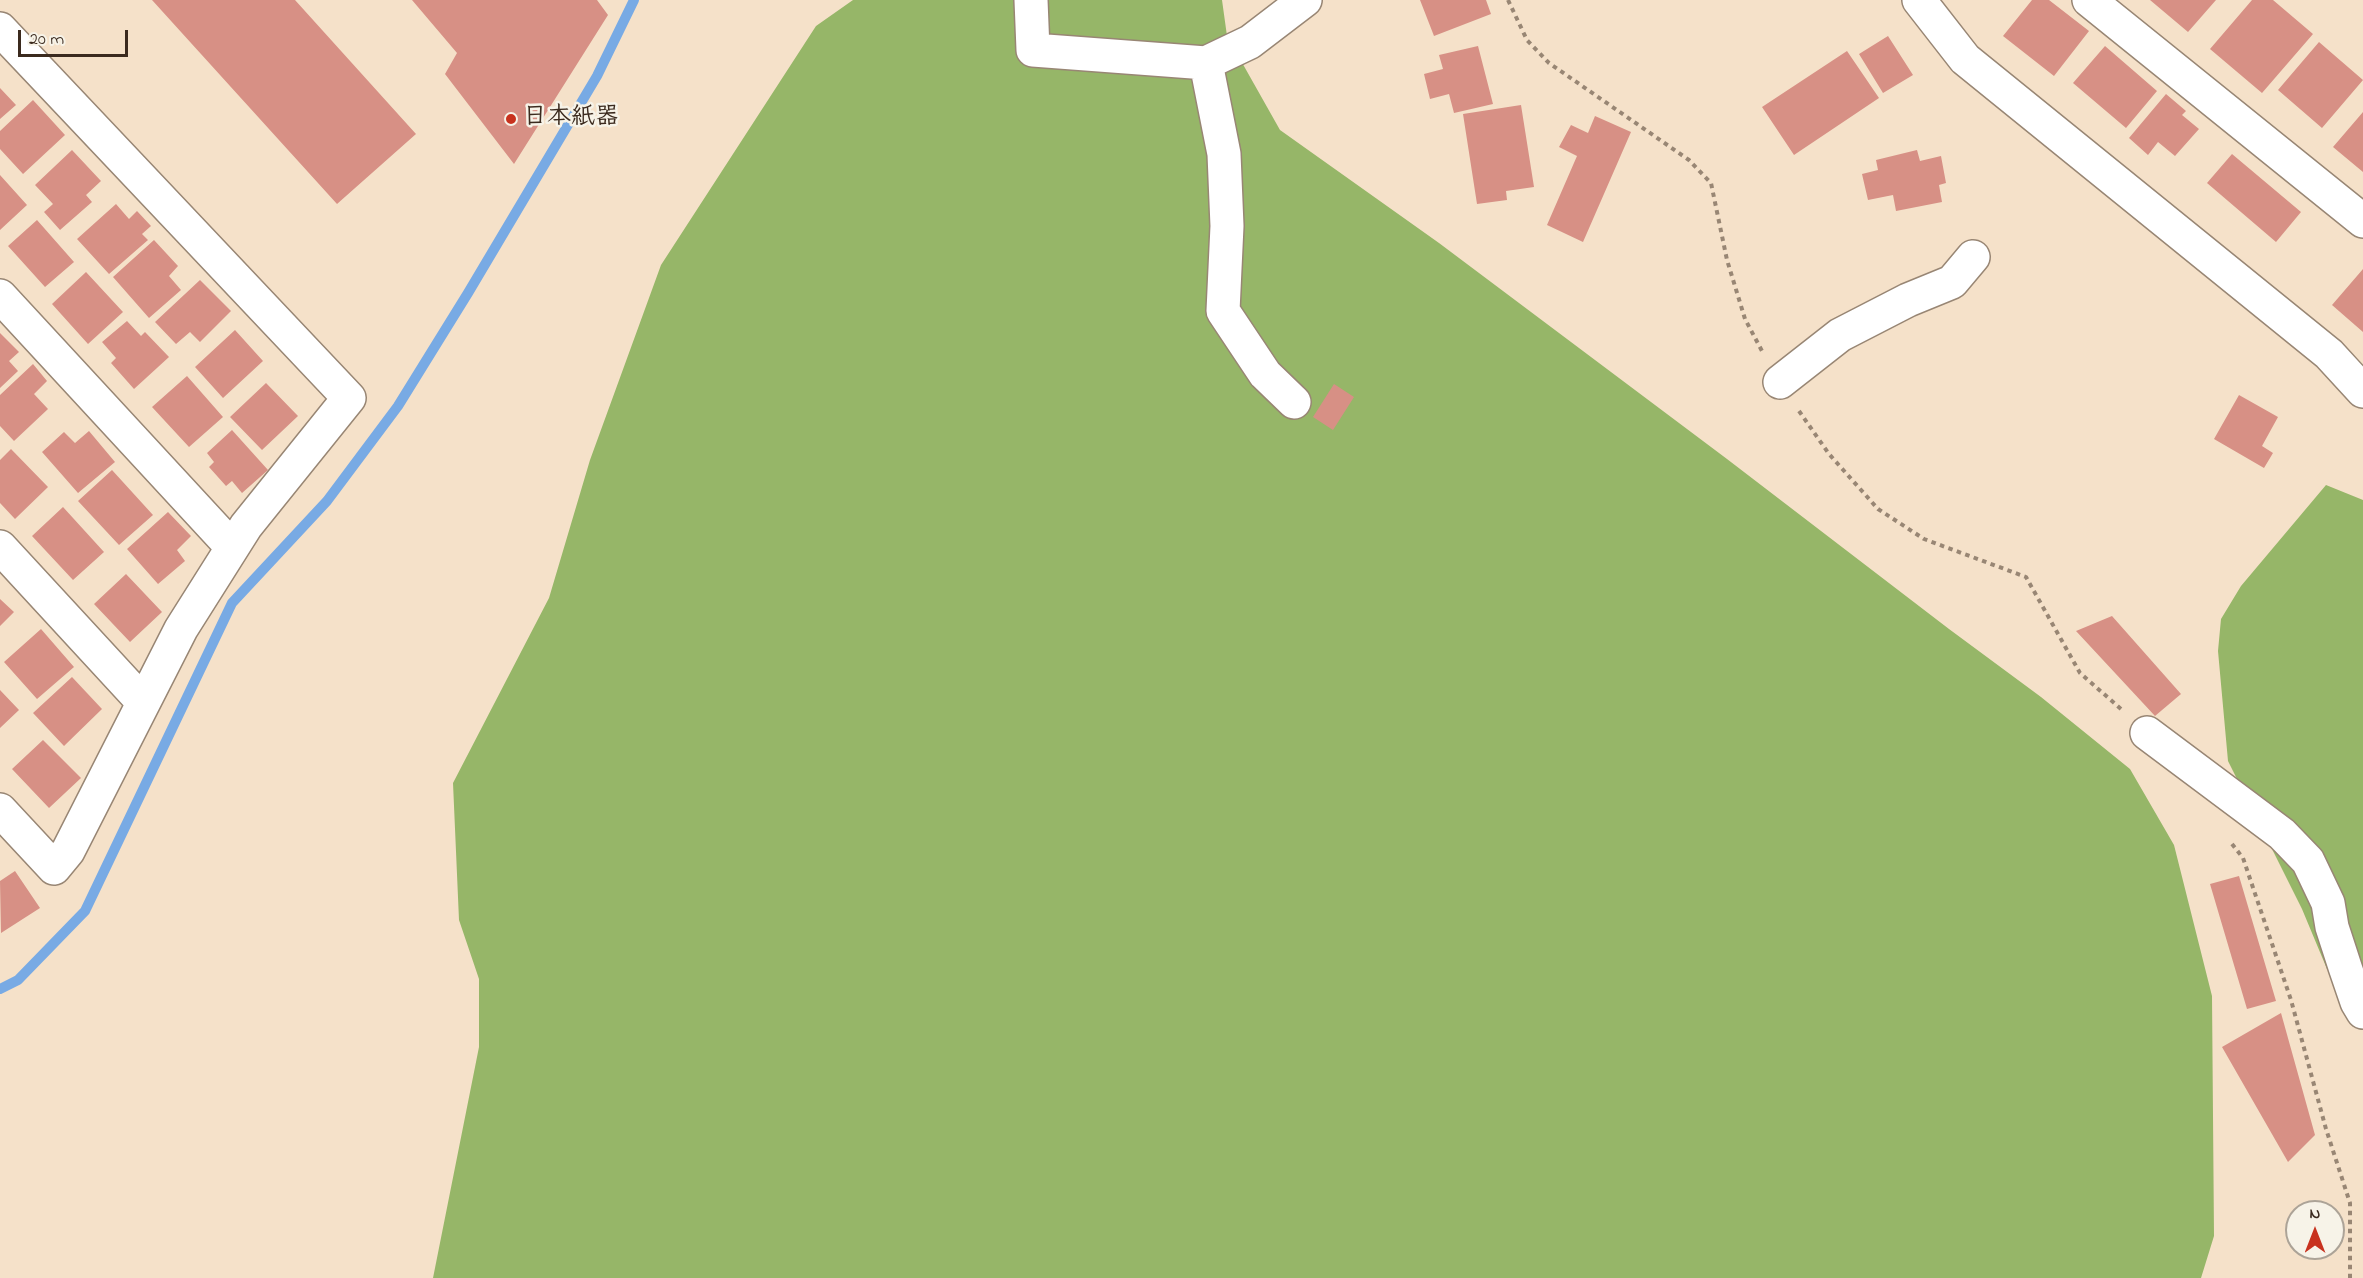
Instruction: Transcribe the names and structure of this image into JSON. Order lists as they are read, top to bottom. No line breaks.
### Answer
{"places":["日本紙器"],"scale_bar":"20 m","north":"top"}
